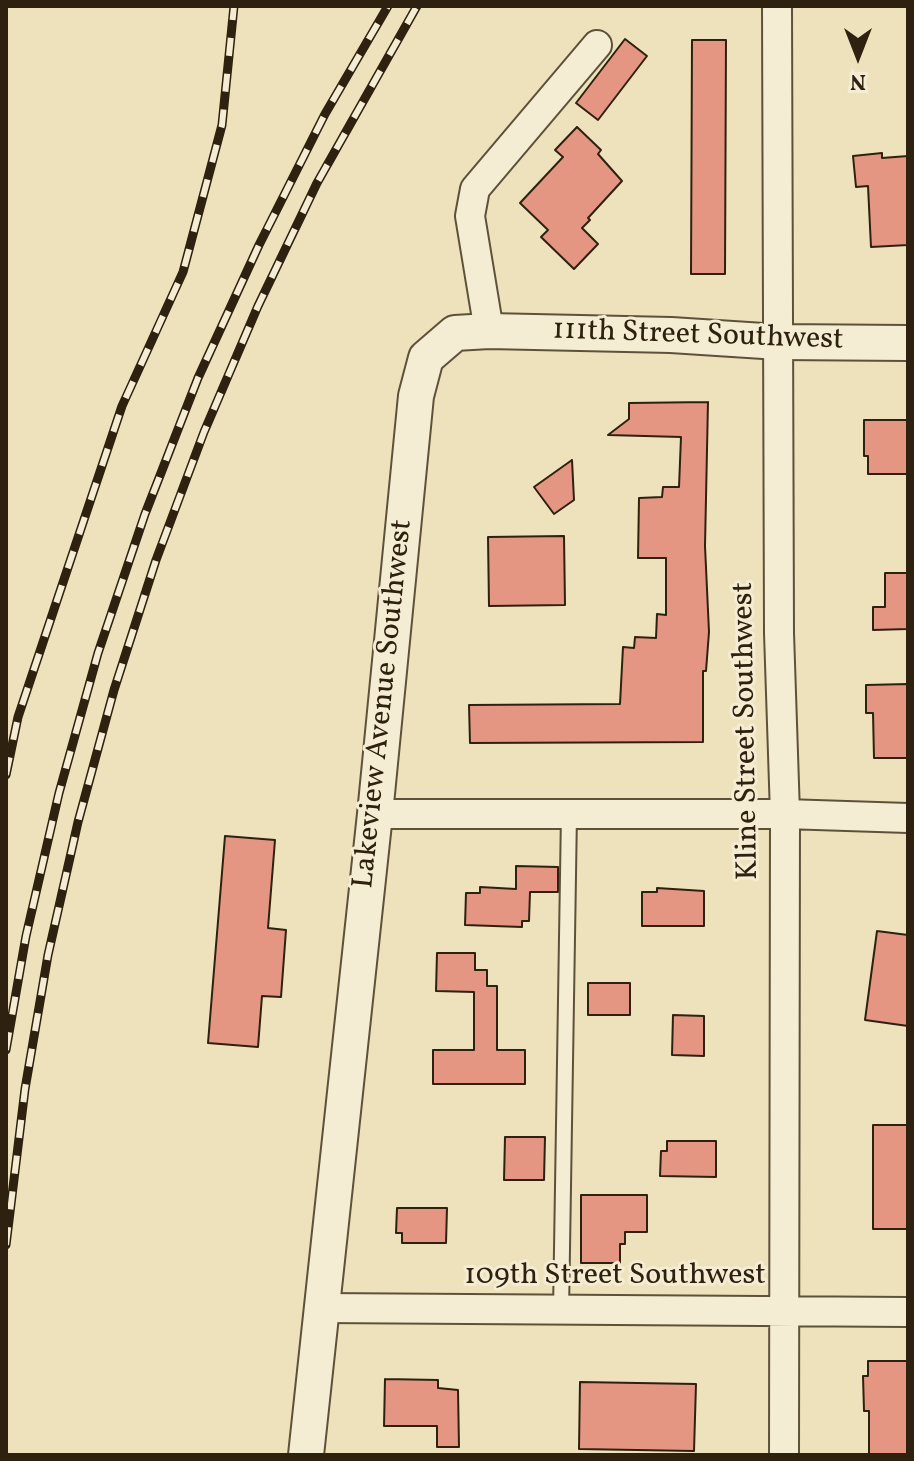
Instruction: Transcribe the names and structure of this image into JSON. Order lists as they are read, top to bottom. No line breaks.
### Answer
{"streets":{"street":["111th Street Southwest","Lakeview Avenue Southwest","Kline Street Southwest","109th Street Southwest"]},"crossings":[["111th Street Southwest","Lakeview Avenue Southwest"],["111th Street Southwest","Kline Street Southwest"],["Lakeview Avenue Southwest","109th Street Southwest"],["Kline Street Southwest","109th Street Southwest"]],"north":"bottom"}
